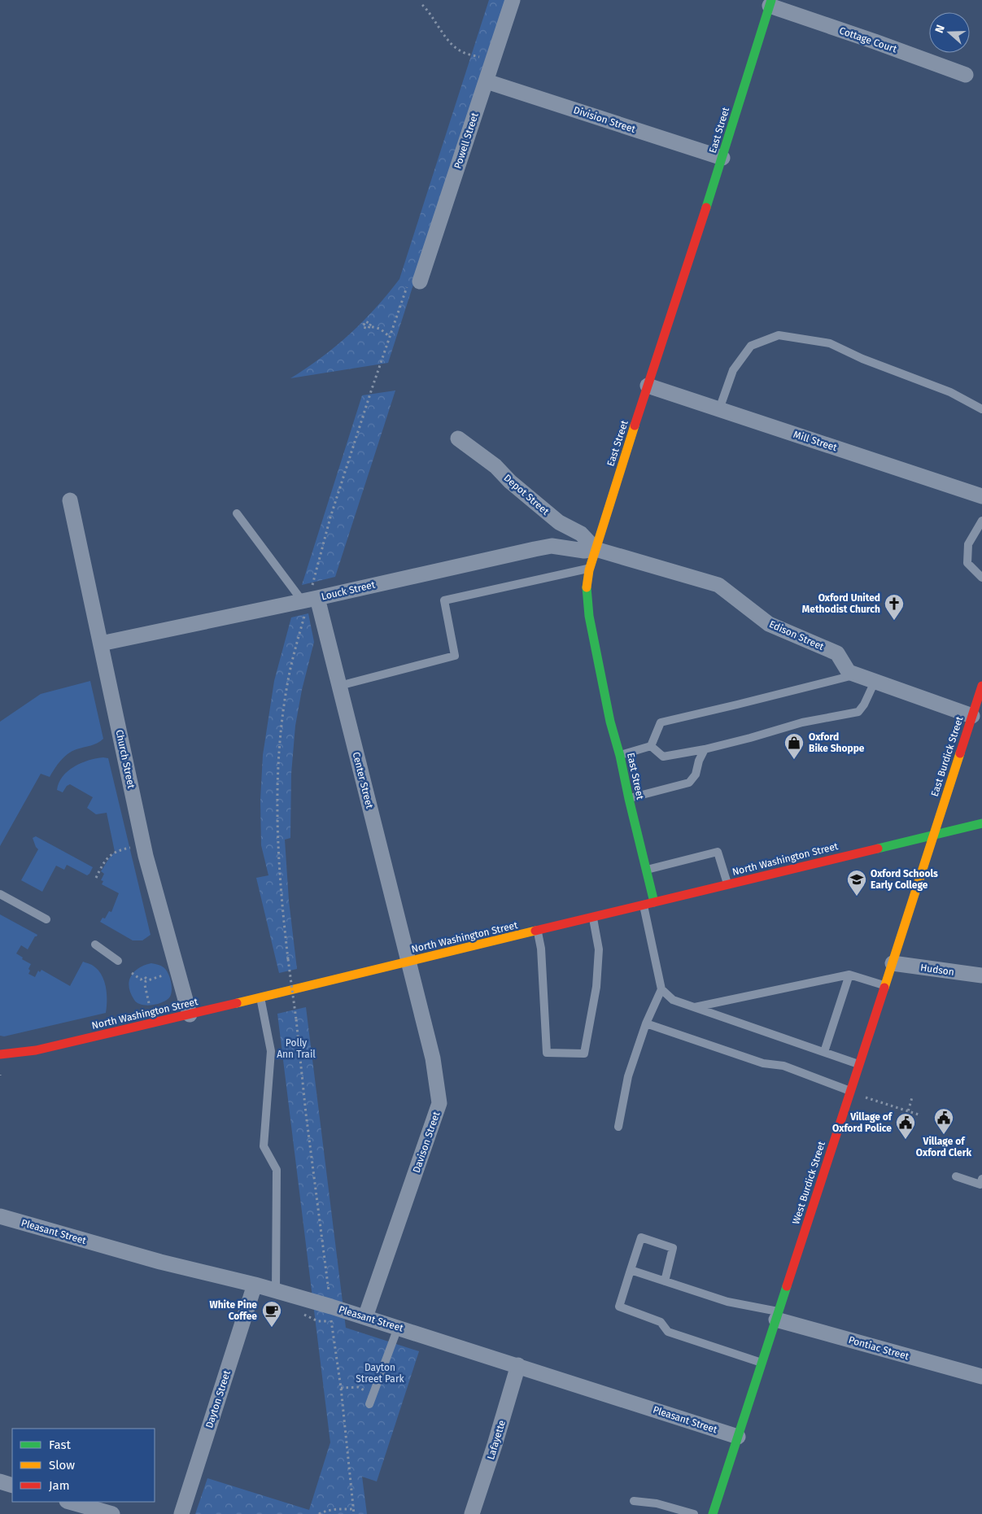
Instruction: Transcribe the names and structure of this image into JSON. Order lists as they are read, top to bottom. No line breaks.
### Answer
{"streets":{"street":["Cottage Court","Division Street","East Street","Powell Street","Mill Street","Depot Street","Louck Street","Edison Street","East Burdick Street","Church Street","Center Street","North Washington Street","Hudson","Davison Street","West Burdick Street","Pleasant Street","Pontiac Street","Dayton Street","Lafayette"]},"crossings":[["Cottage Court","East Street"],["Division Street","East Street"],["Division Street","Powell Street"],["East Street","Mill Street"],["East Street","Depot Street"],["East Street","Louck Street"],["East Street","Edison Street"],["East Street","North Washington Street"],["Depot Street","Louck Street"],["Depot Street","Edison Street"],["Louck Street","Edison Street"],["Louck Street","Church Street"],["Louck Street","Center Street"],["Edison Street","East Burdick Street"],["East Burdick Street","North Washington Street"],["East Burdick Street","West Burdick Street"],["Church Street","North Washington Street"],["Center Street","North Washington Street"],["Center Street","Davison Street"],["North Washington Street","Davison Street"],["North Washington Street","West Burdick Street"],["Hudson","West Burdick Street"],["Davison Street","Pleasant Street"],["West Burdick Street","Pleasant Street"],["West Burdick Street","Pontiac Street"],["Pleasant Street","Dayton Street"],["Pleasant Street","Lafayette"]],"parks":["Polly Ann Trail","Dayton Street Park"],"places":{"church":["Oxford United Methodist Church"],"shop":["Oxford Bike Shoppe"],"school or university":["Oxford Schools Early College"],"public building":["Village of Oxford Clerk","Village of Oxford Police"],"cafe":["White Pine Coffee"]},"legend":["Fast","Slow","Jam"],"north":"left"}
